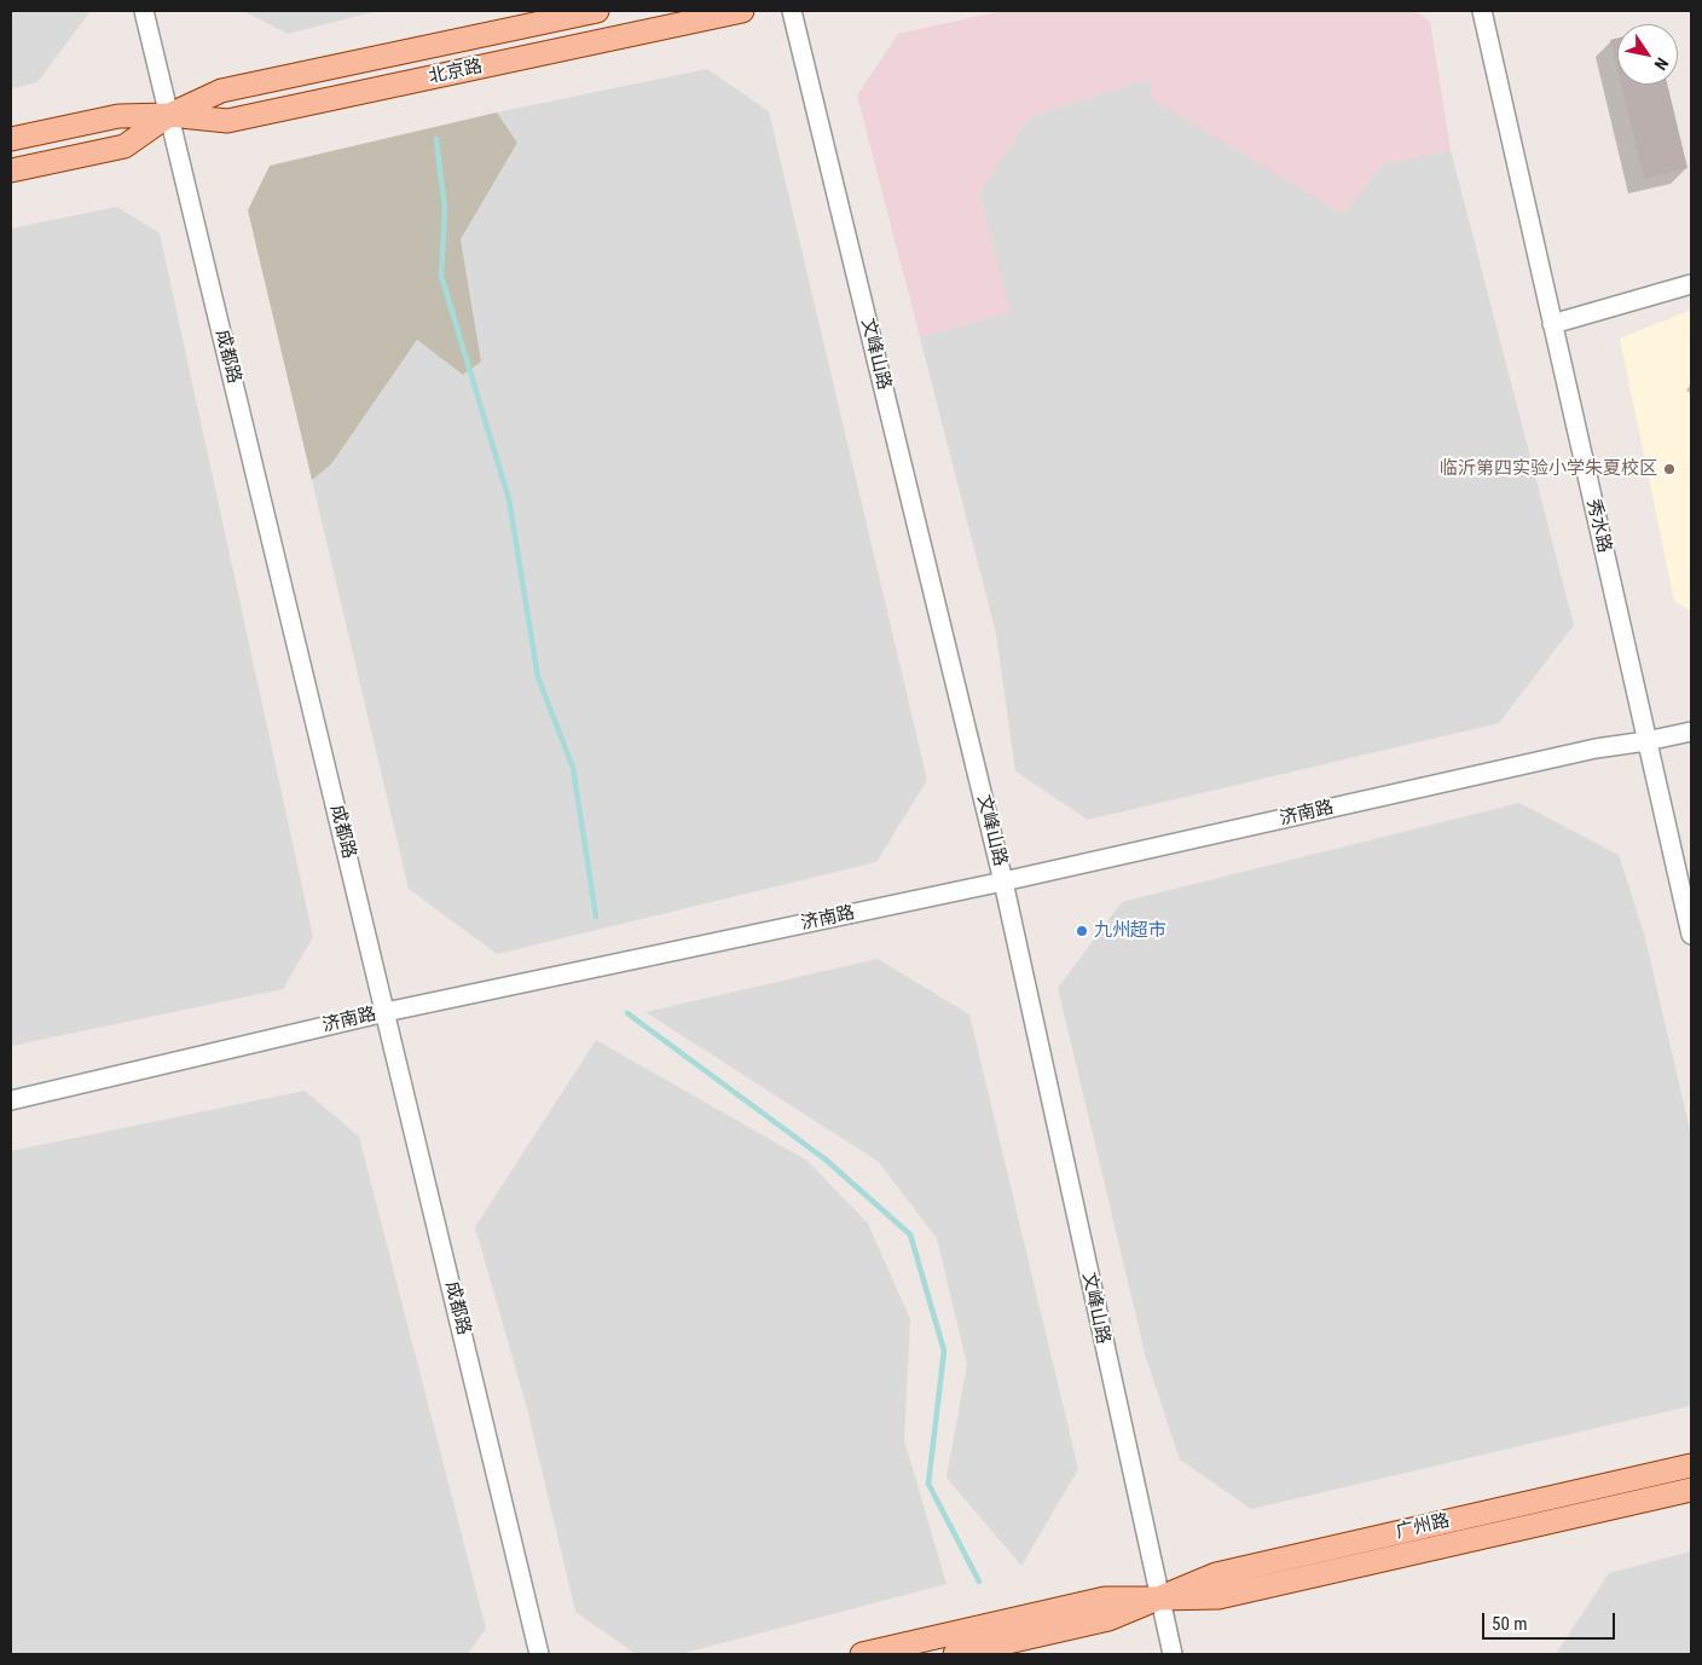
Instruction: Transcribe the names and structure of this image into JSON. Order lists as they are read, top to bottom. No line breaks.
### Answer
{"streets":{"main road":["北京路","广州路"],"street":["文峰山路","成都路","秀水路","济南路"]},"crossings":[["北京路","成都路"],["文峰山路","济南路"],["文峰山路","广州路"],["成都路","济南路"],["秀水路","济南路"]],"places":["临沂第四实验小学朱夏校区","九州超市"],"scale_bar":"50 m","north":"bottom right"}
